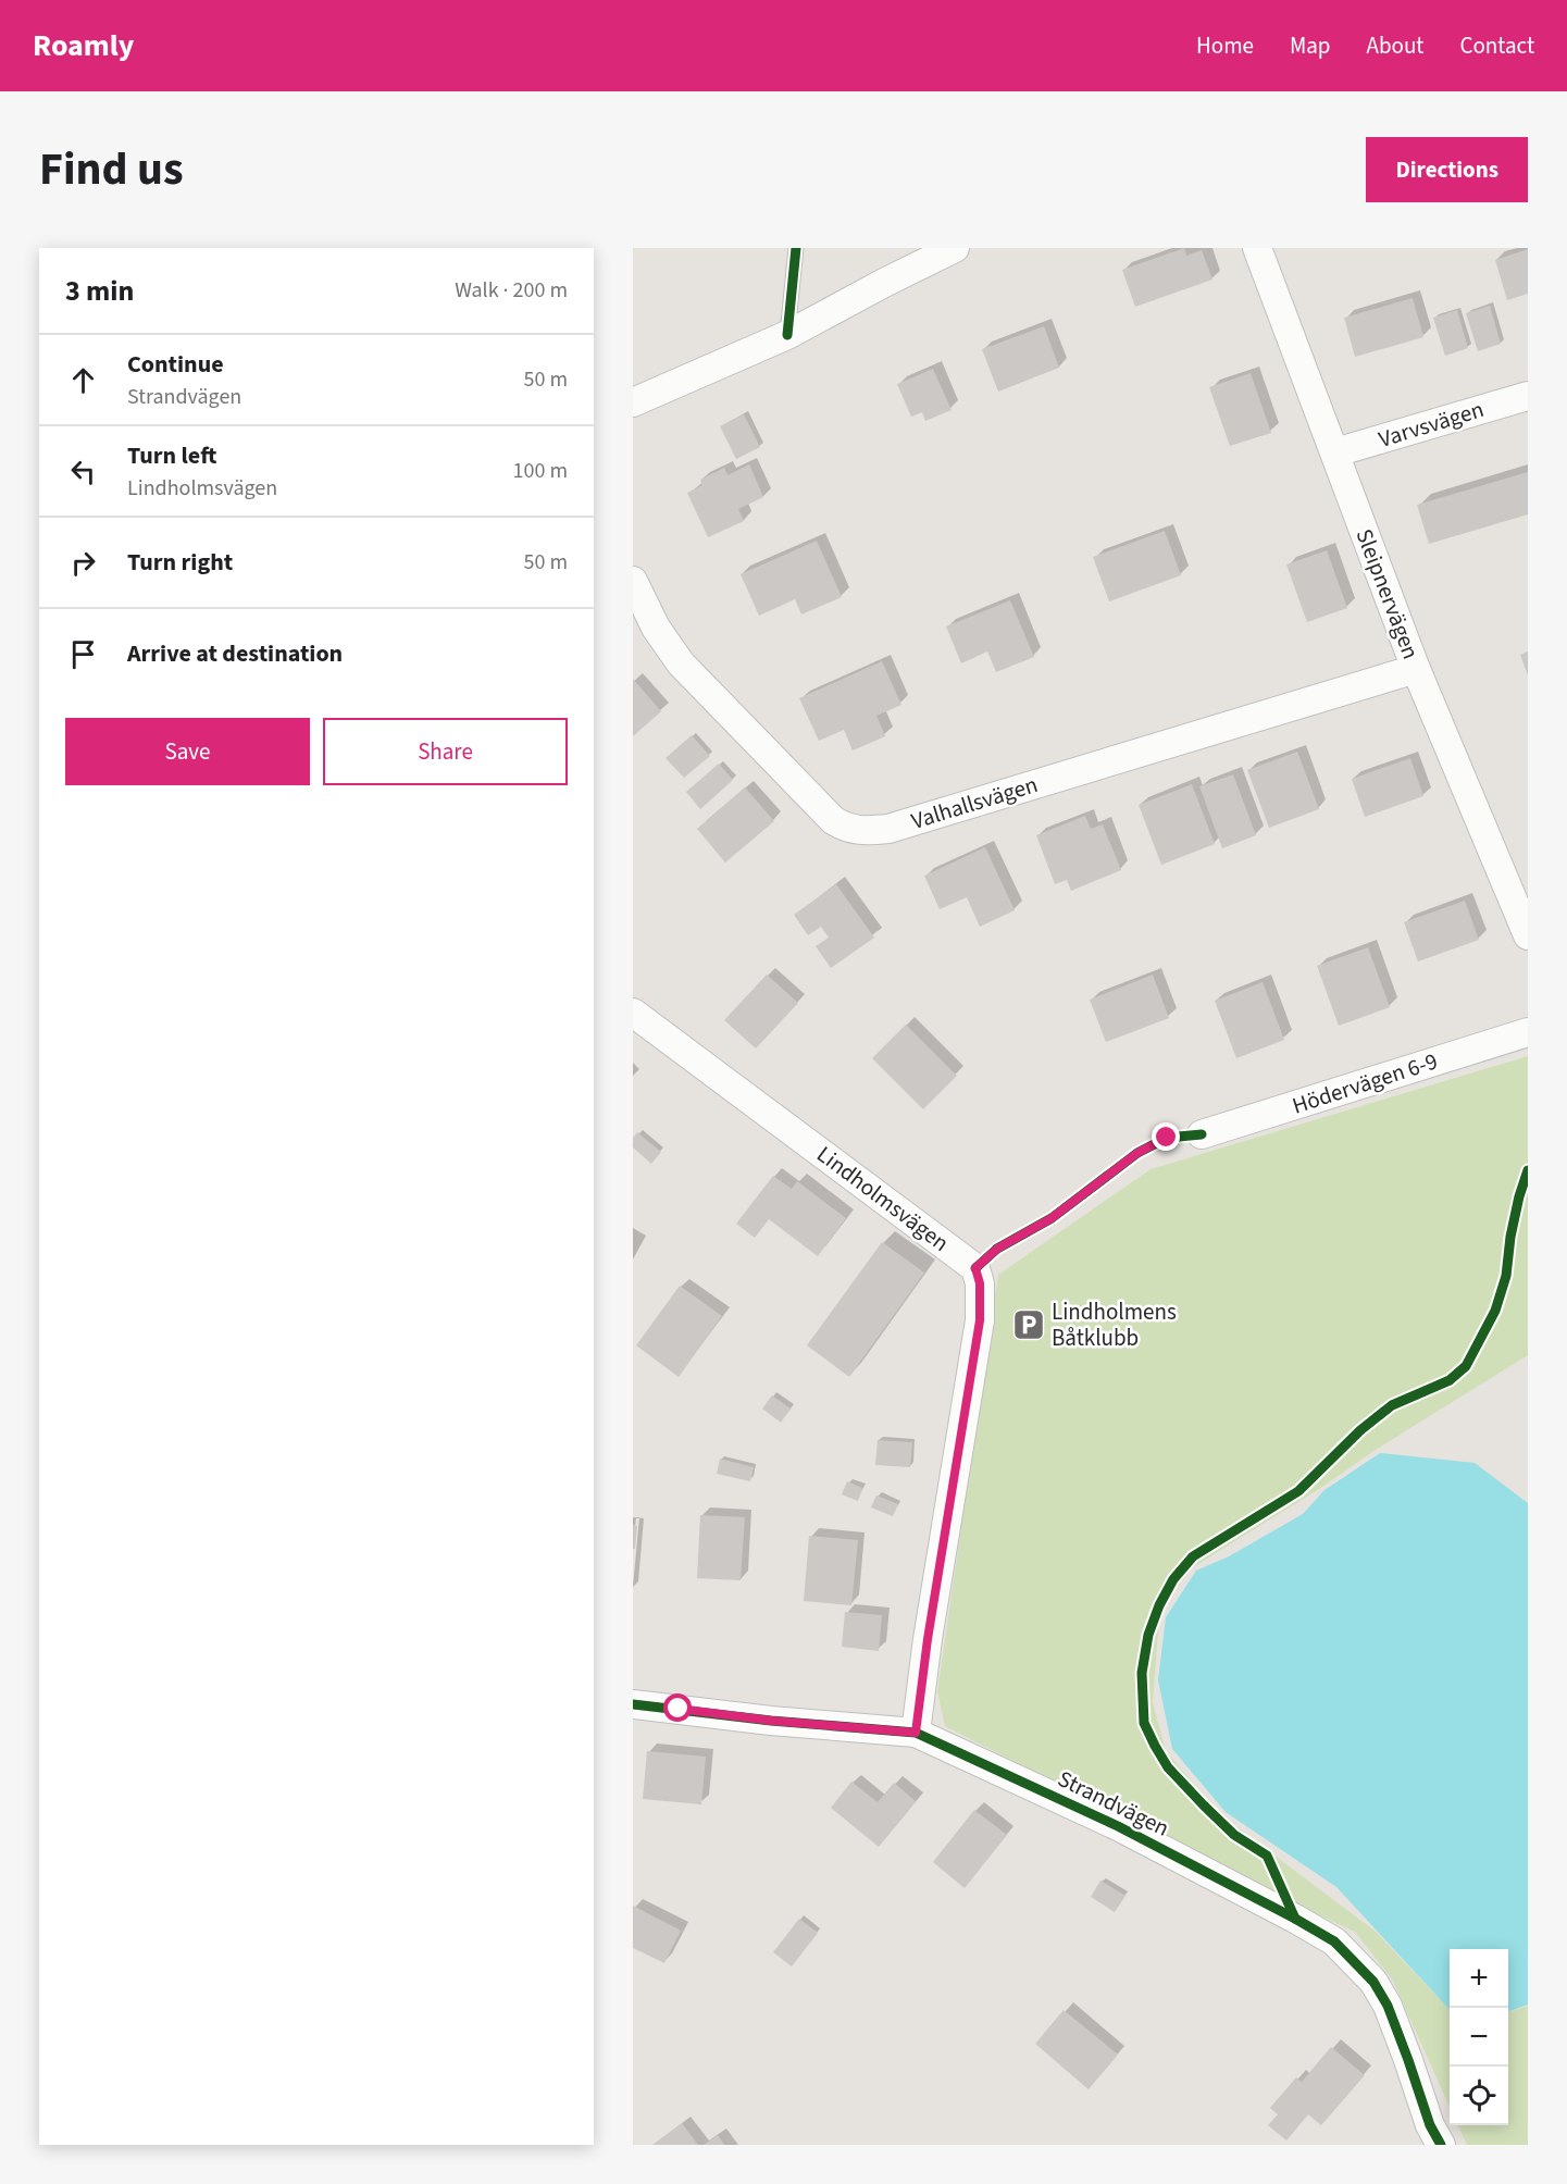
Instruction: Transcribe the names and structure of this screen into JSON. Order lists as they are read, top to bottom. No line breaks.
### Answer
{"streets":{"street":["Varvsvägen","Sleipnervägen","Valhallsvägen","Hödervägen 6-9","Lindholmsvägen","Strandvägen"]},"crossings":[["Varvsvägen","Sleipnervägen"],["Sleipnervägen","Valhallsvägen"],["Lindholmsvägen","Strandvägen"]],"places":{"parking":["Lindholmens Båtklubb"]},"page":{"header":"Roamly","nav":["Home","Map","About","Contact"],"title":"Find us","buttons":["Directions",["Save","Share"]],"heading":["3 min","Walk · 200 m"],"list":[["Continue","Strandvägen","50 m"],["Turn left","Lindholmsvägen","100 m"],["Turn right","50 m"],"Arrive at destination"],"map_buttons":["+","−"]}}
